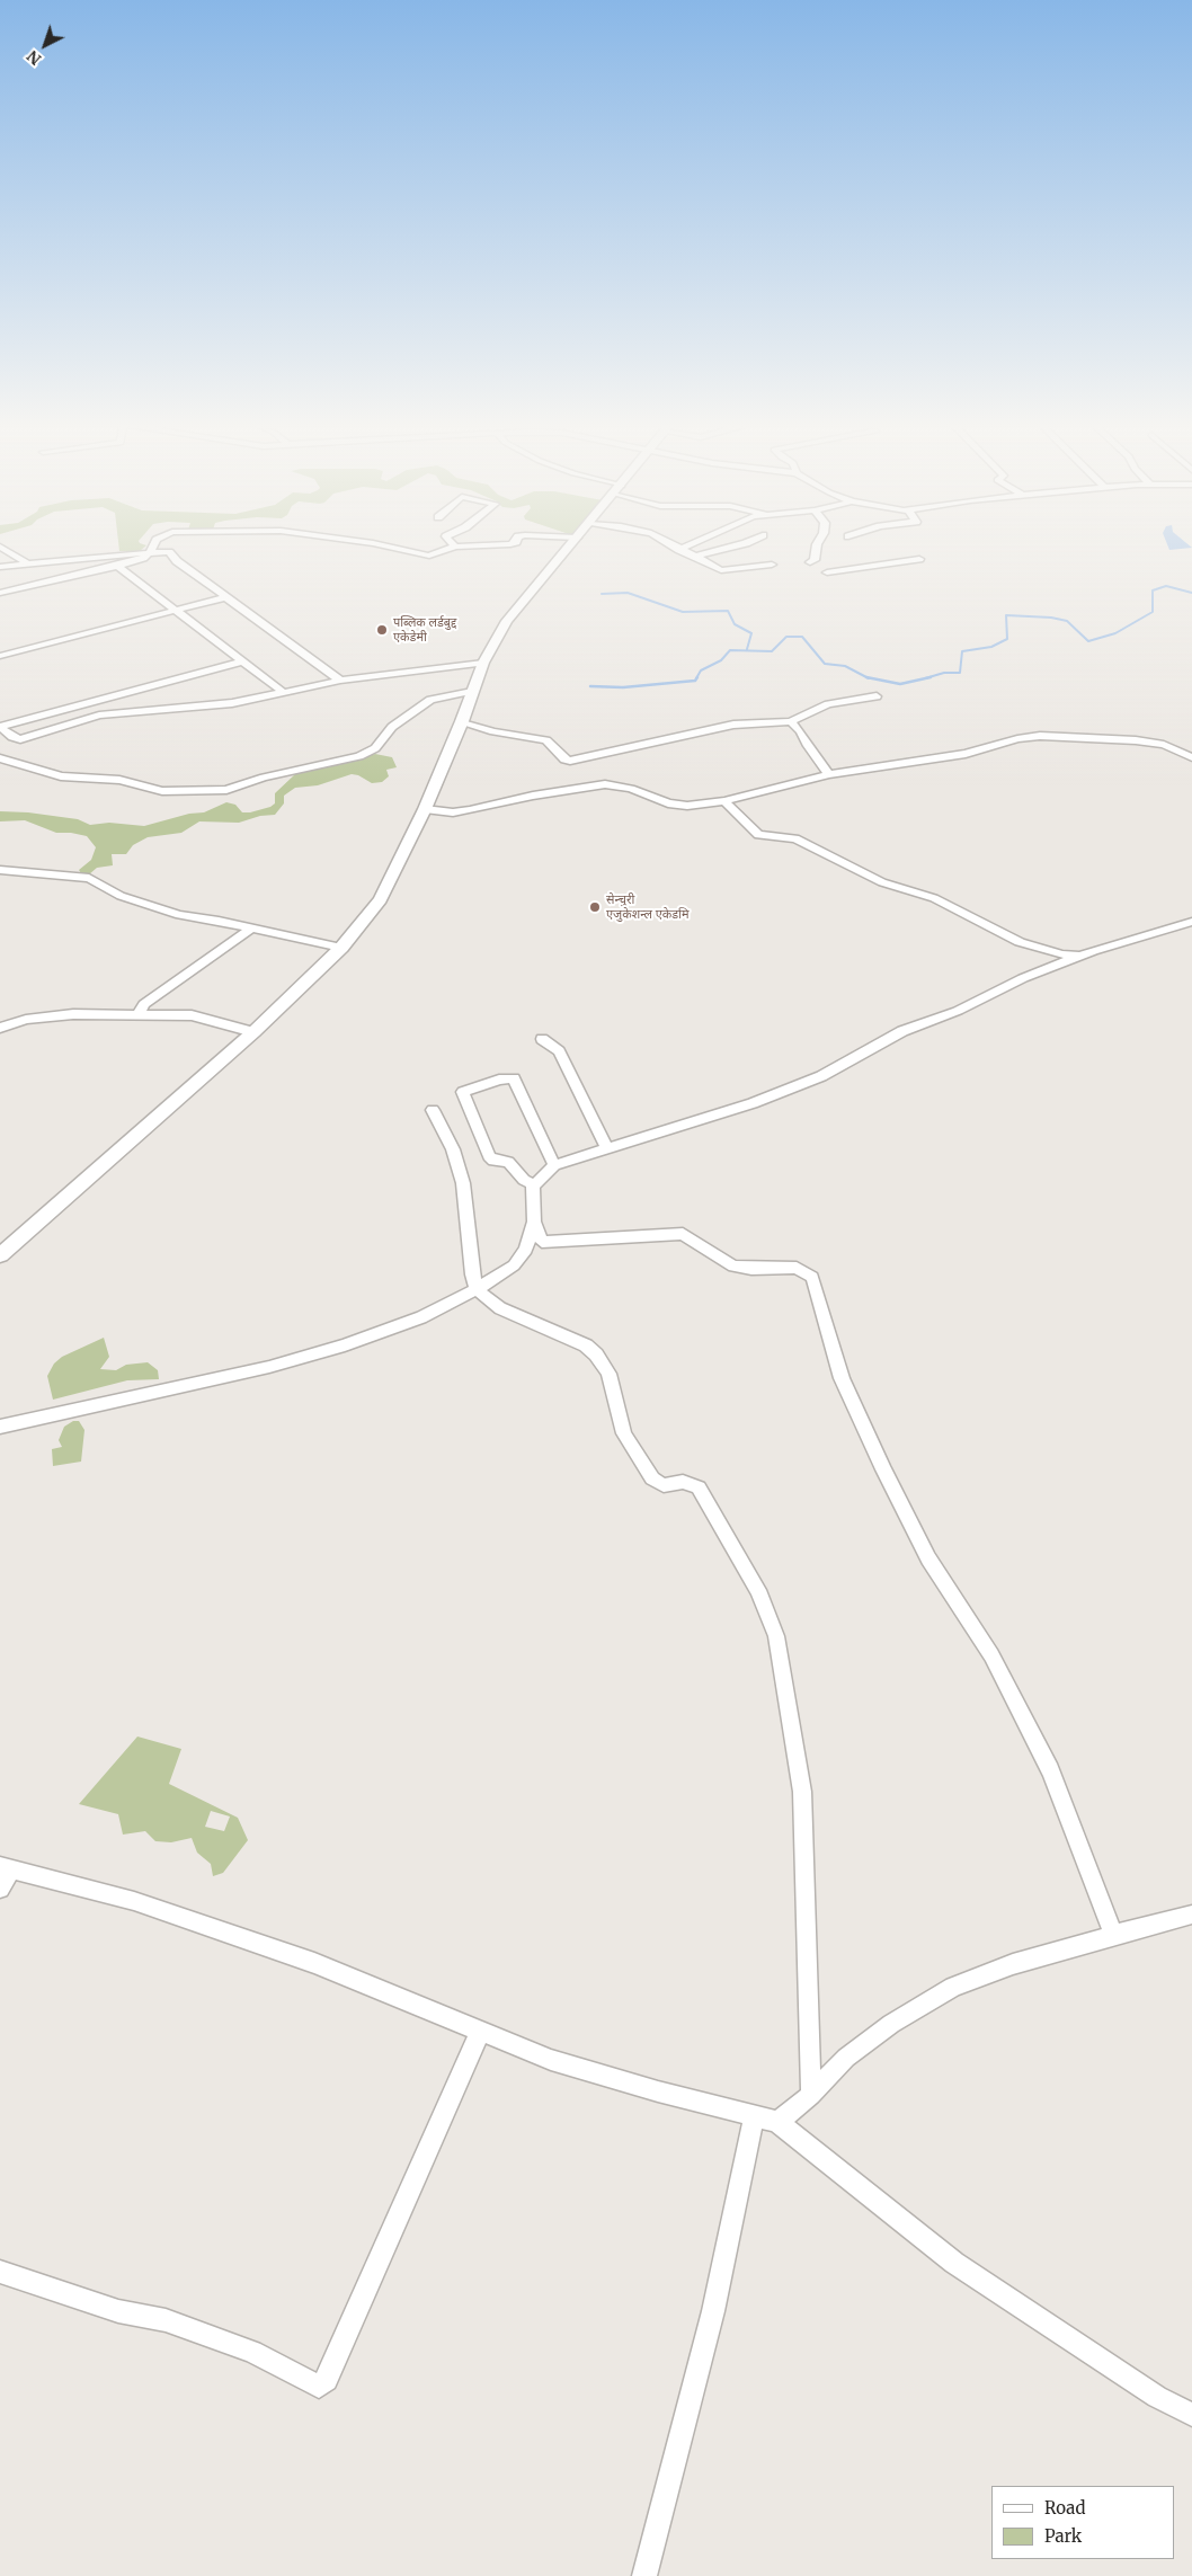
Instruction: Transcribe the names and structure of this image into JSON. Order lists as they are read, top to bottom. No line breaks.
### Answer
{"places":["पब्लिक लर्डबुद्द एकेडेमी","सेन्चुरी एजुकेशन्ल एकेडमि"],"legend":["Road","Park"],"north":"bottom left"}
